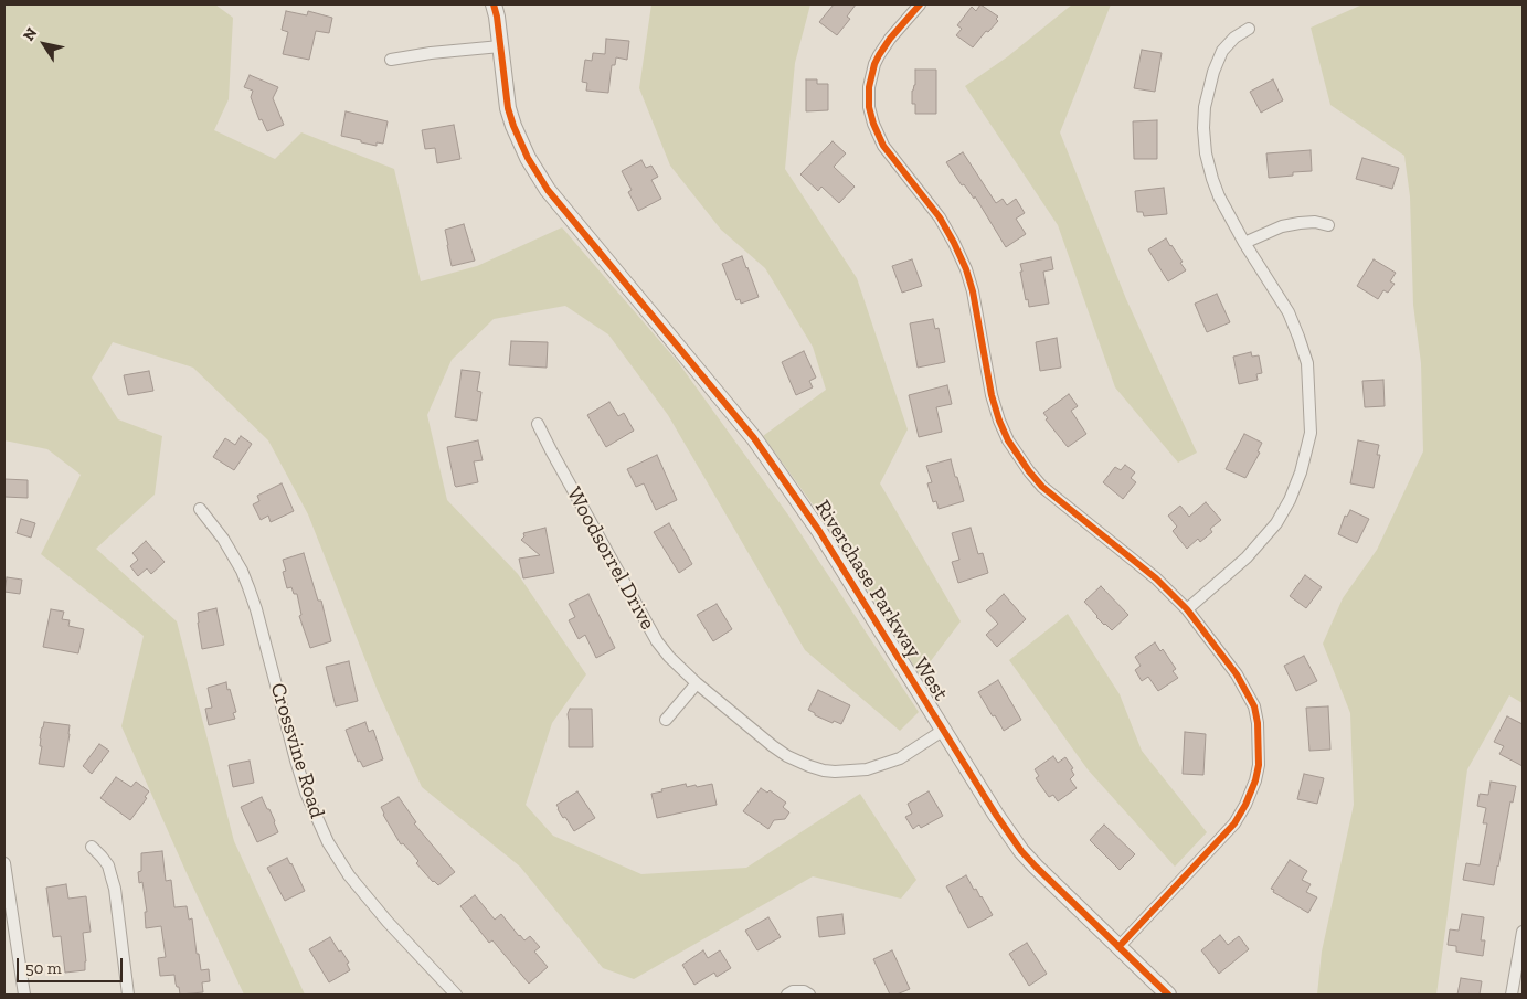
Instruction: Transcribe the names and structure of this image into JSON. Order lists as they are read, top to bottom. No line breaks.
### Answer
{"streets":{"street":["Woodsorrel Drive","Riverchase Parkway West","Crossvine Road"]},"crossings":[["Woodsorrel Drive","Riverchase Parkway West"]],"scale_bar":"50 m","north":"top left"}
